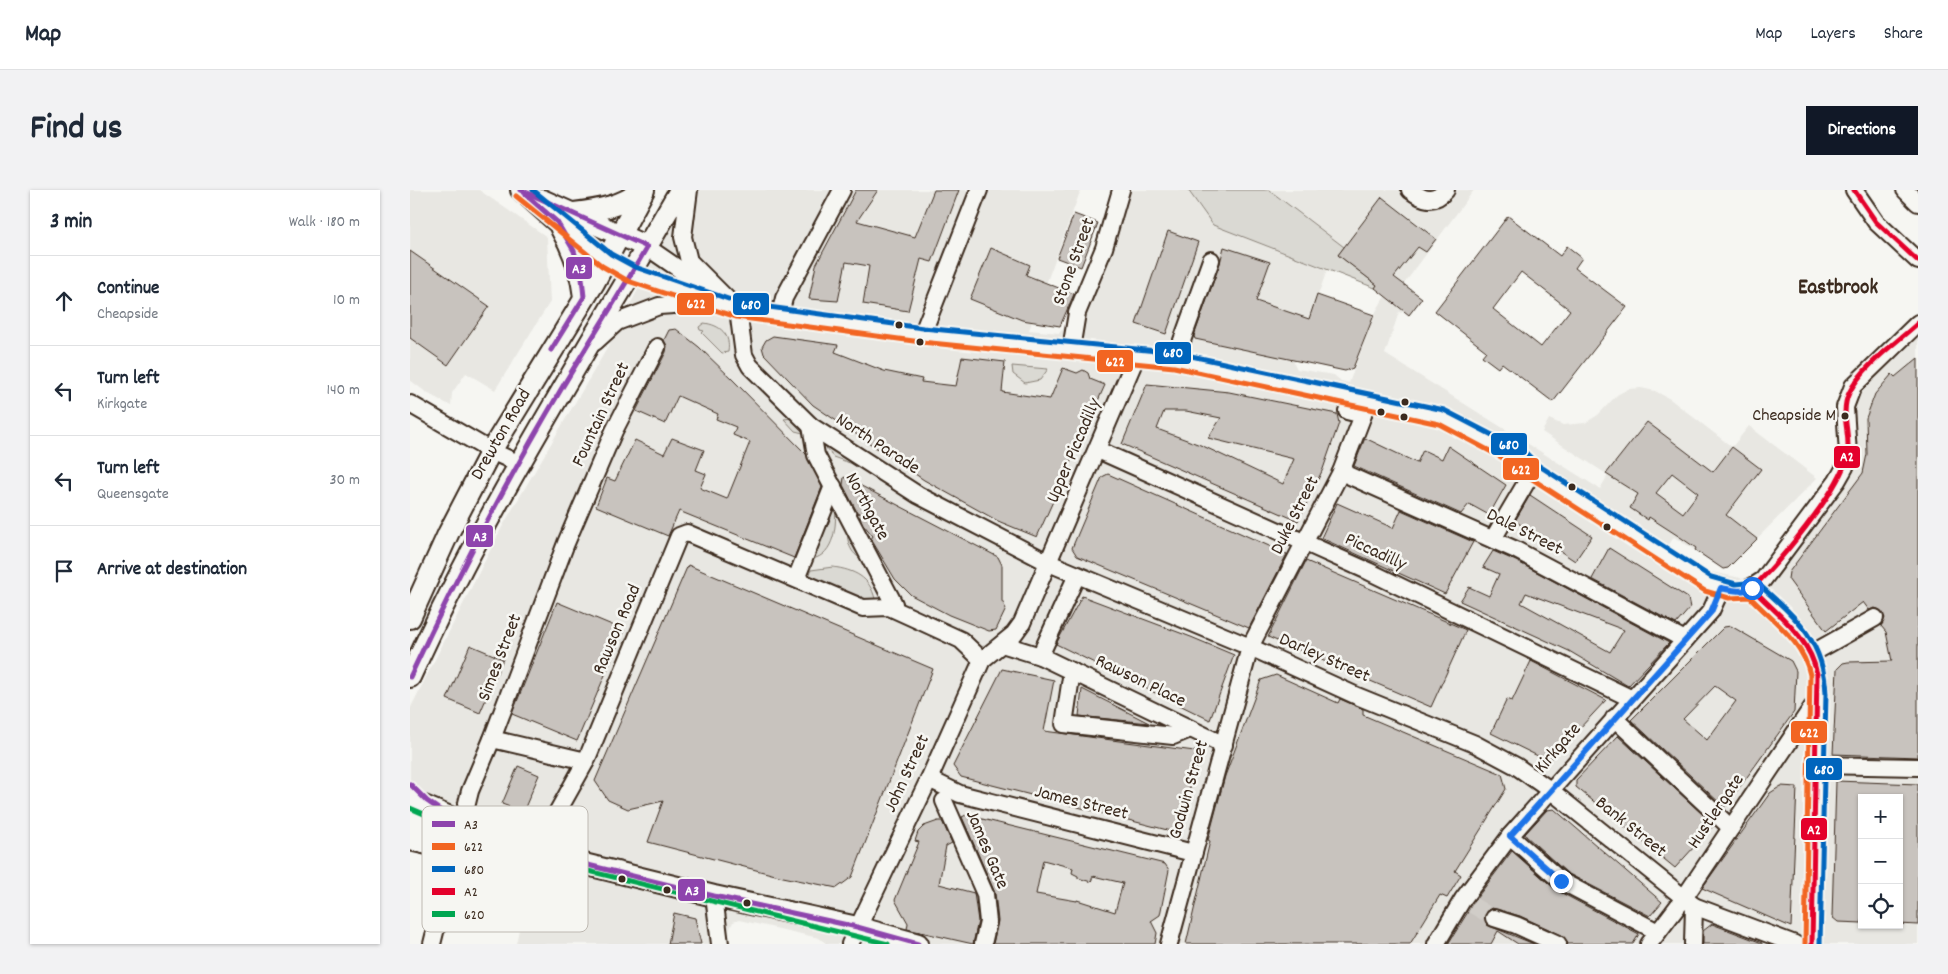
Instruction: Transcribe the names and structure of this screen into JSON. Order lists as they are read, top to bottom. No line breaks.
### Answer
{"streets":{"main road":["Drewton Road"],"street":["Stone Street","Fountain Street","North Parade","Upper Piccadilly","Northgate","Duke Street","Dale Street","Piccadilly","Rawson Road","Simes Street","Darley Street","Rawson Place","Kirkgate","John Street","Godwin Street","James Street","Hustlergate","Bank Street","James Gate"]},"crossings":[["Fountain Street","Simes Street"],["North Parade","Upper Piccadilly"],["North Parade","Northgate"],["North Parade","Darley Street"],["Upper Piccadilly","Piccadilly"],["Upper Piccadilly","Rawson Place"],["Upper Piccadilly","John Street"],["Duke Street","Dale Street"],["Duke Street","Piccadilly"],["Duke Street","Darley Street"],["Duke Street","Godwin Street"],["Dale Street","Kirkgate"],["Piccadilly","Kirkgate"],["Darley Street","Kirkgate"],["Darley Street","Godwin Street"],["Darley Street","Bank Street"],["Rawson Place","John Street"],["Rawson Place","Godwin Street"],["Kirkgate","Bank Street"],["John Street","James Street"],["Godwin Street","James Street"],["Hustlergate","Bank Street"]],"districts":["Eastbrook"],"places":["Cheapside M"],"lines":["transit line A3","transit line 680","transit line A2","transit line 622","transit line 620"],"legend":["A3","622","680","A2","620"],"page":{"header":"Map","nav":["Map","Layers","Share"],"title":"Find us","buttons":"Directions","heading":["3 min","Walk · 180 m"],"list":[["Continue","Cheapside","10 m"],["Turn left","Kirkgate","140 m"],["Turn left","Queensgate","30 m"],"Arrive at destination"],"map_buttons":["+","−"]}}
